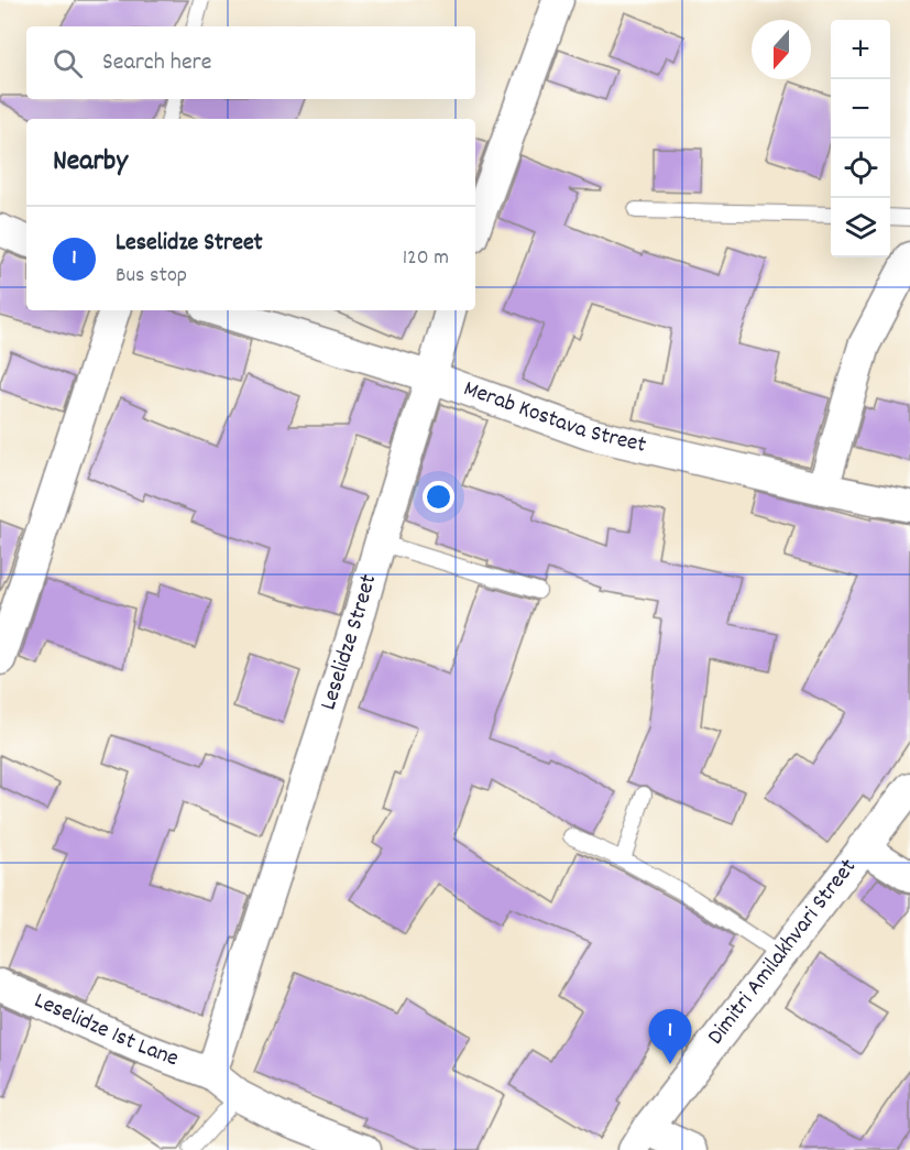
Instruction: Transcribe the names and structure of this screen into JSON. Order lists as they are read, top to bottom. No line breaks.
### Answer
{"streets":{"street":["Merab Kostava Street","Leselidze Street","Dimitri Amilakhvari Street","Leselidze 1st Lane"]},"crossings":[["Merab Kostava Street","Leselidze Street"],["Leselidze Street","Leselidze 1st Lane"]],"north":"bottom","page":{"map_buttons":["+","−"],"search":"Search here","heading":"Nearby","list":[{"mark":"1","name":"Leselidze Street","note":"Bus stop","value":"120 m"}],"pins":"1"}}
